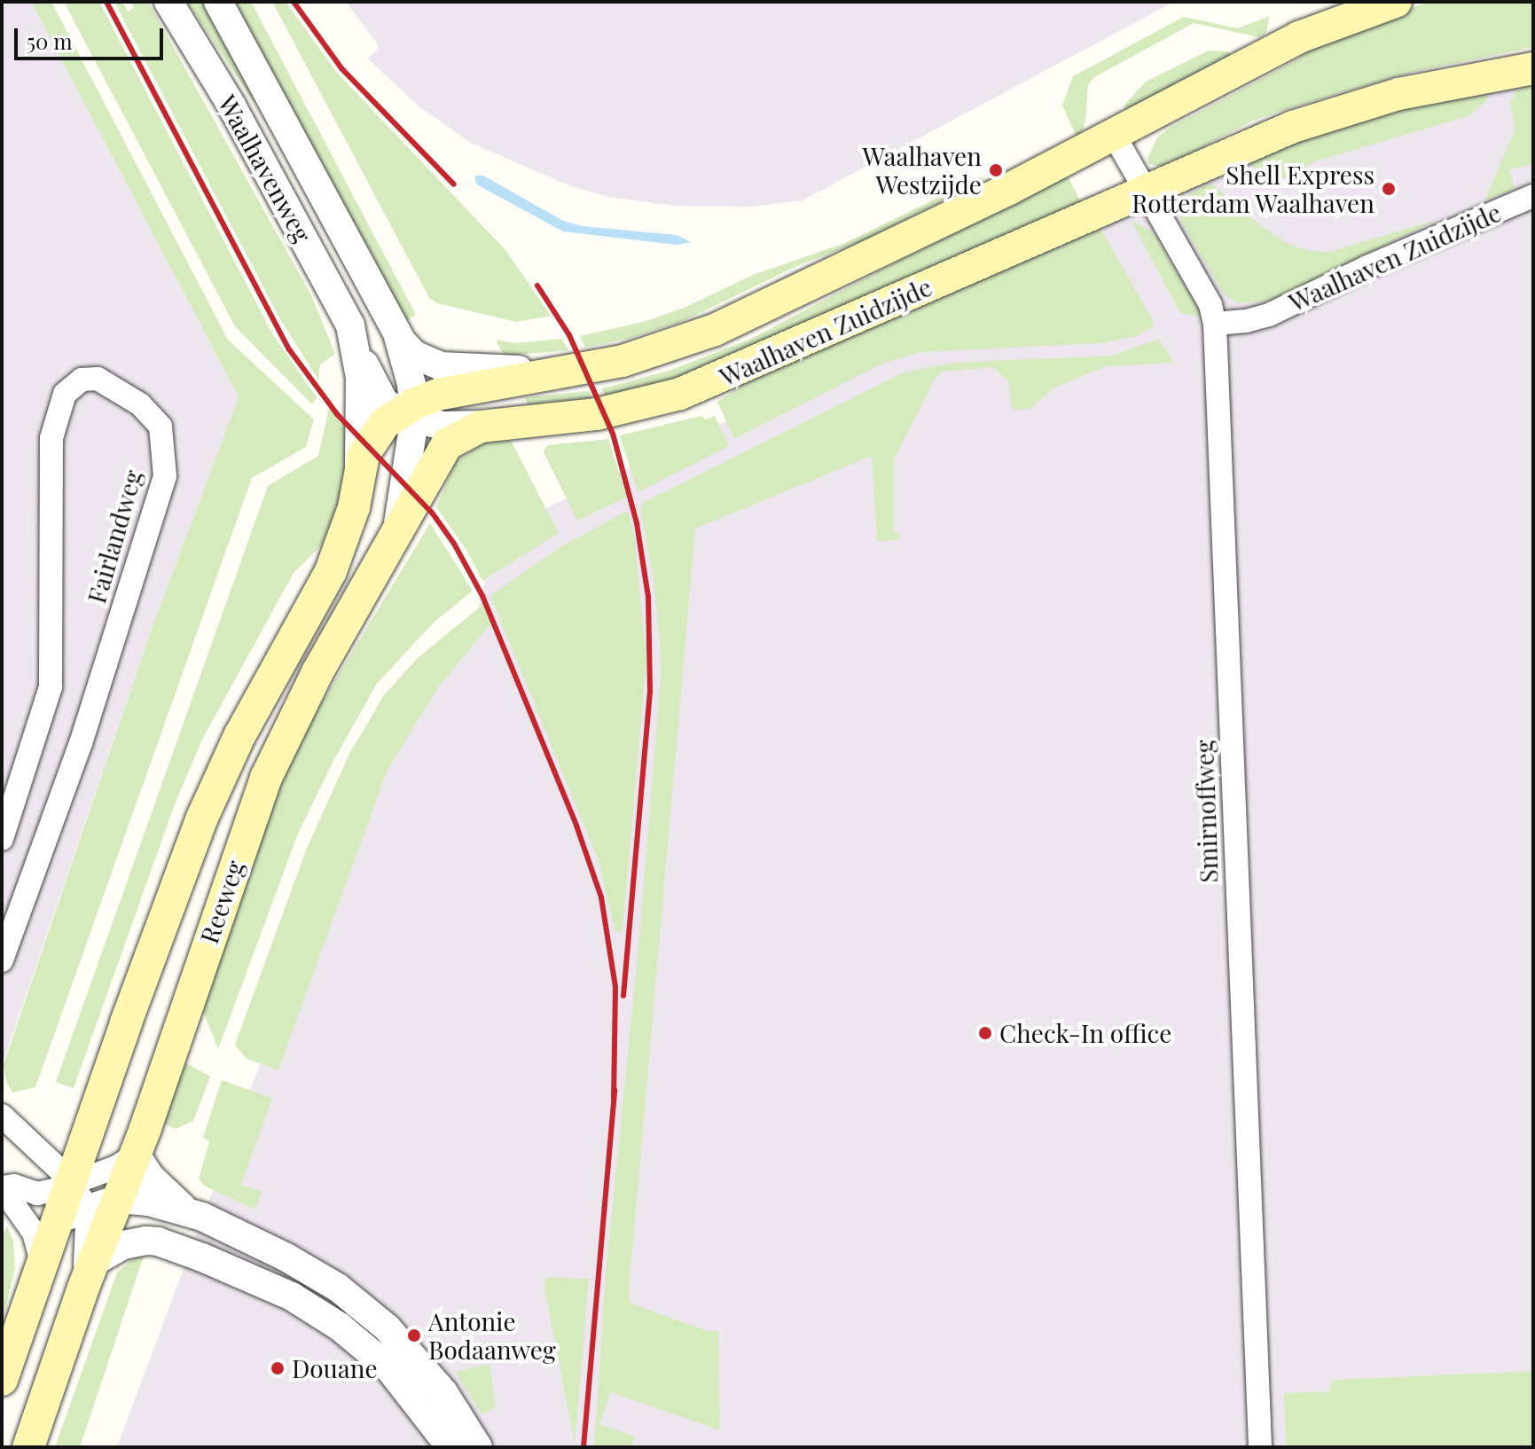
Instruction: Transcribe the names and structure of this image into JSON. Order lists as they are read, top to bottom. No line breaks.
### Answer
{"streets":{"main road":["Waalhaven Zuidzijde","Reeweg"],"street":["Waalhavenweg","Fairlandweg","Smirnoffweg"]},"crossings":[["Waalhavenweg","Waalhaven Zuidzijde"],["Waalhavenweg","Reeweg"],["Waalhaven Zuidzijde","Smirnoffweg"],["Waalhaven Zuidzijde","Reeweg"]],"places":["Waalhaven Westzijde","Shell Express Rotterdam Waalhaven","Check-In office","Antonie Bodaanweg","Douane"],"scale_bar":"50 m"}
